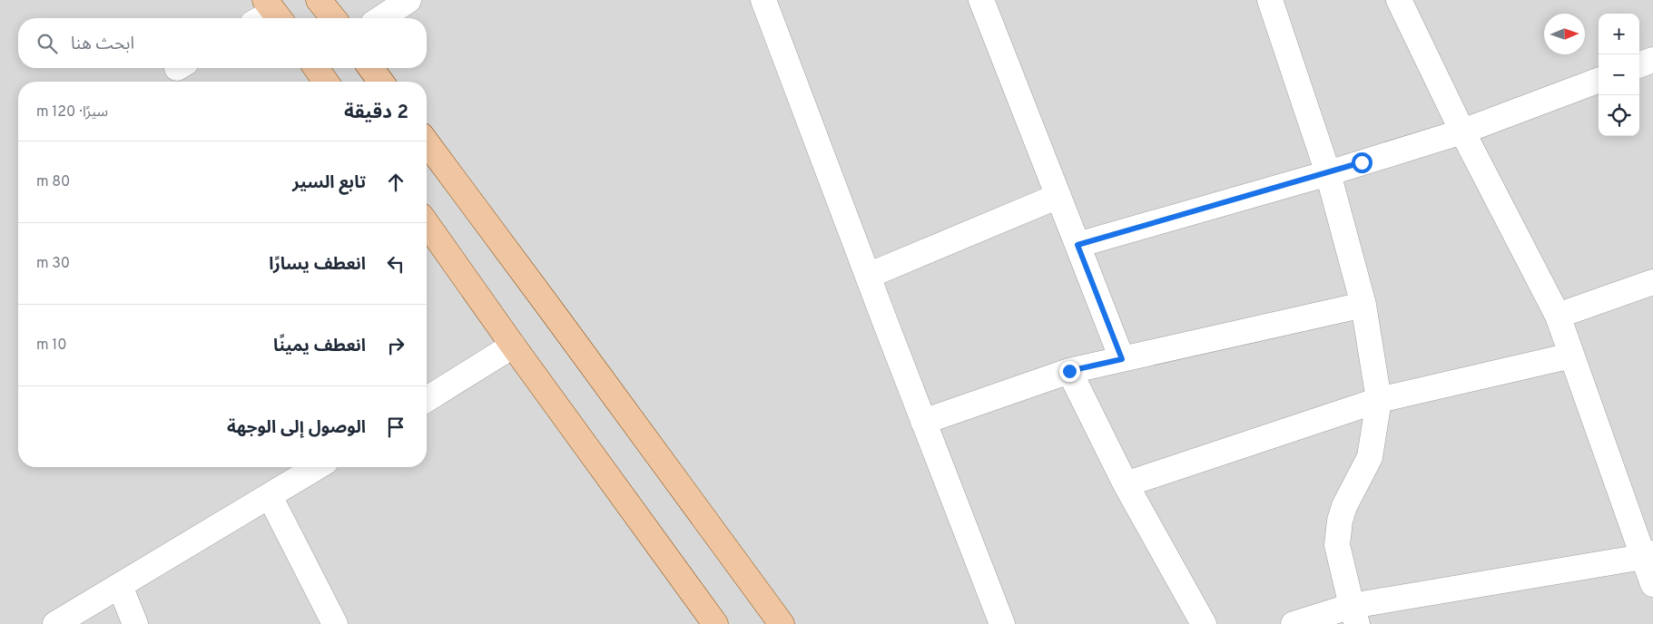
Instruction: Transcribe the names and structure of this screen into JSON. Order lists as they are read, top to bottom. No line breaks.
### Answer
{"north":"right","page":{"map_buttons":["+","−"],"search":"ابحث هنا","heading":["2 دقيقة","سيرًا · 120 m"],"list":[["تابع السير","80 m"],["انعطف يسارًا","30 m"],["انعطف يمينًا","10 m"],"الوصول إلى الوجهة"]}}
